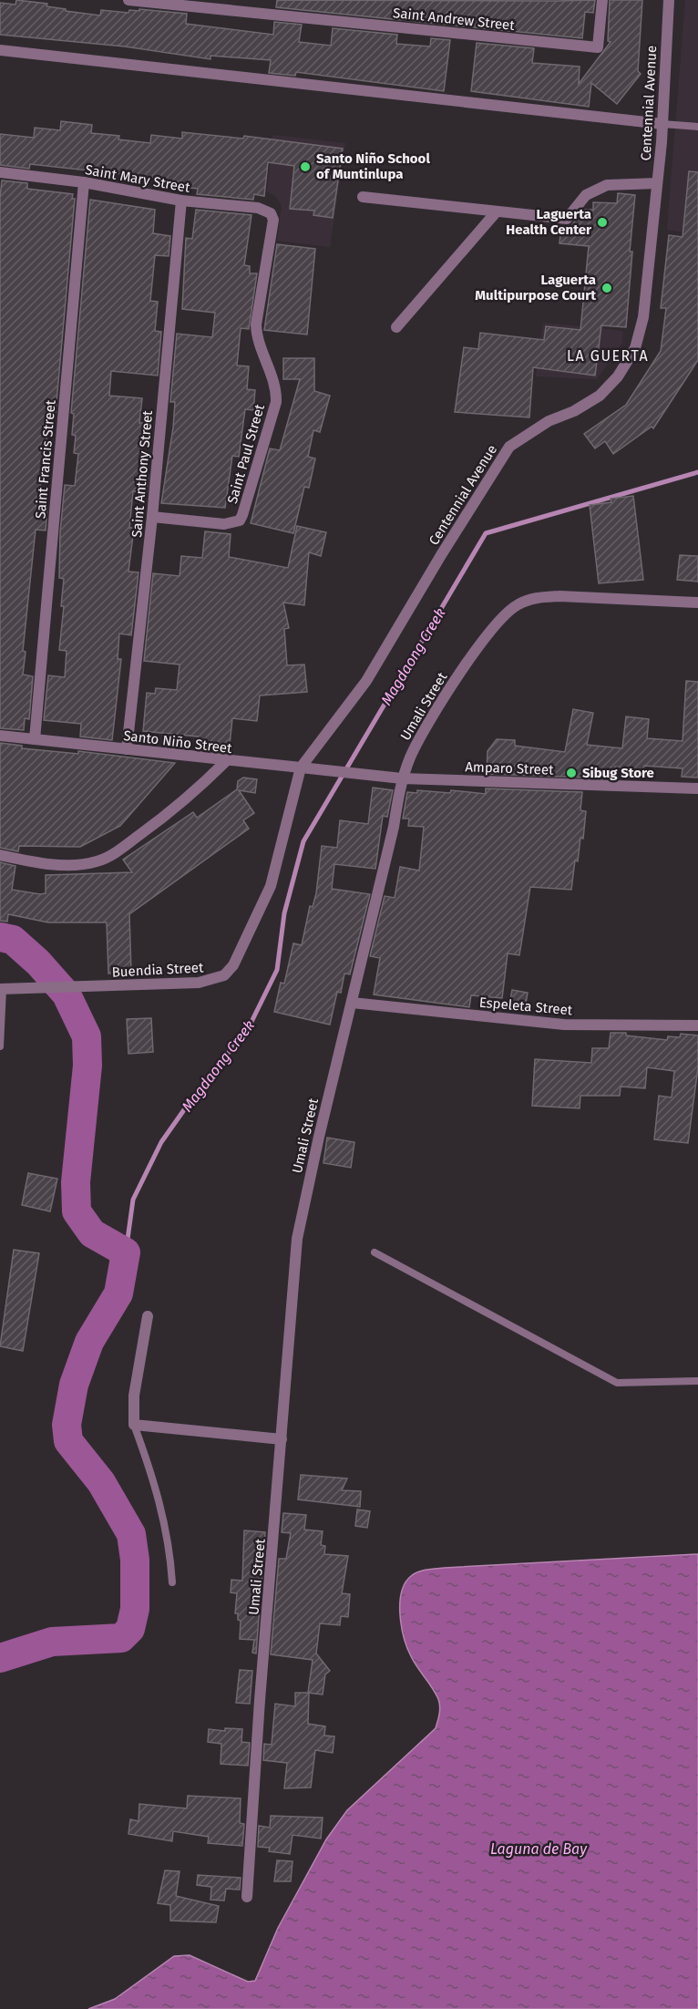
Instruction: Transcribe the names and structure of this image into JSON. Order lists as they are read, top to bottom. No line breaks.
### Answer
{"streets":{"street":["Saint Andrew Street","Centennial Avenue","Saint Mary Street","Saint Paul Street","Saint Francis Street","Saint Anthony Street","Umali Street","Santo Niño Street","Amparo Street","Buendia Street","Espeleta Street"]},"crossings":[["Centennial Avenue","Santo Niño Street"],["Centennial Avenue","Buendia Street"],["Saint Mary Street","Saint Paul Street"],["Saint Mary Street","Saint Francis Street"],["Saint Mary Street","Saint Anthony Street"],["Saint Paul Street","Saint Anthony Street"],["Saint Francis Street","Santo Niño Street"],["Saint Anthony Street","Santo Niño Street"],["Umali Street","Amparo Street"],["Umali Street","Espeleta Street"],["Santo Niño Street","Amparo Street"],["Santo Niño Street","Buendia Street"]],"districts":["LA GUERTA"],"water":["Magdaong Creek","Laguna de Bay"],"places":["Santo Niño School of Muntinlupa","Laguerta Health Center","Laguerta Multipurpose Court","Sibug Store"]}
